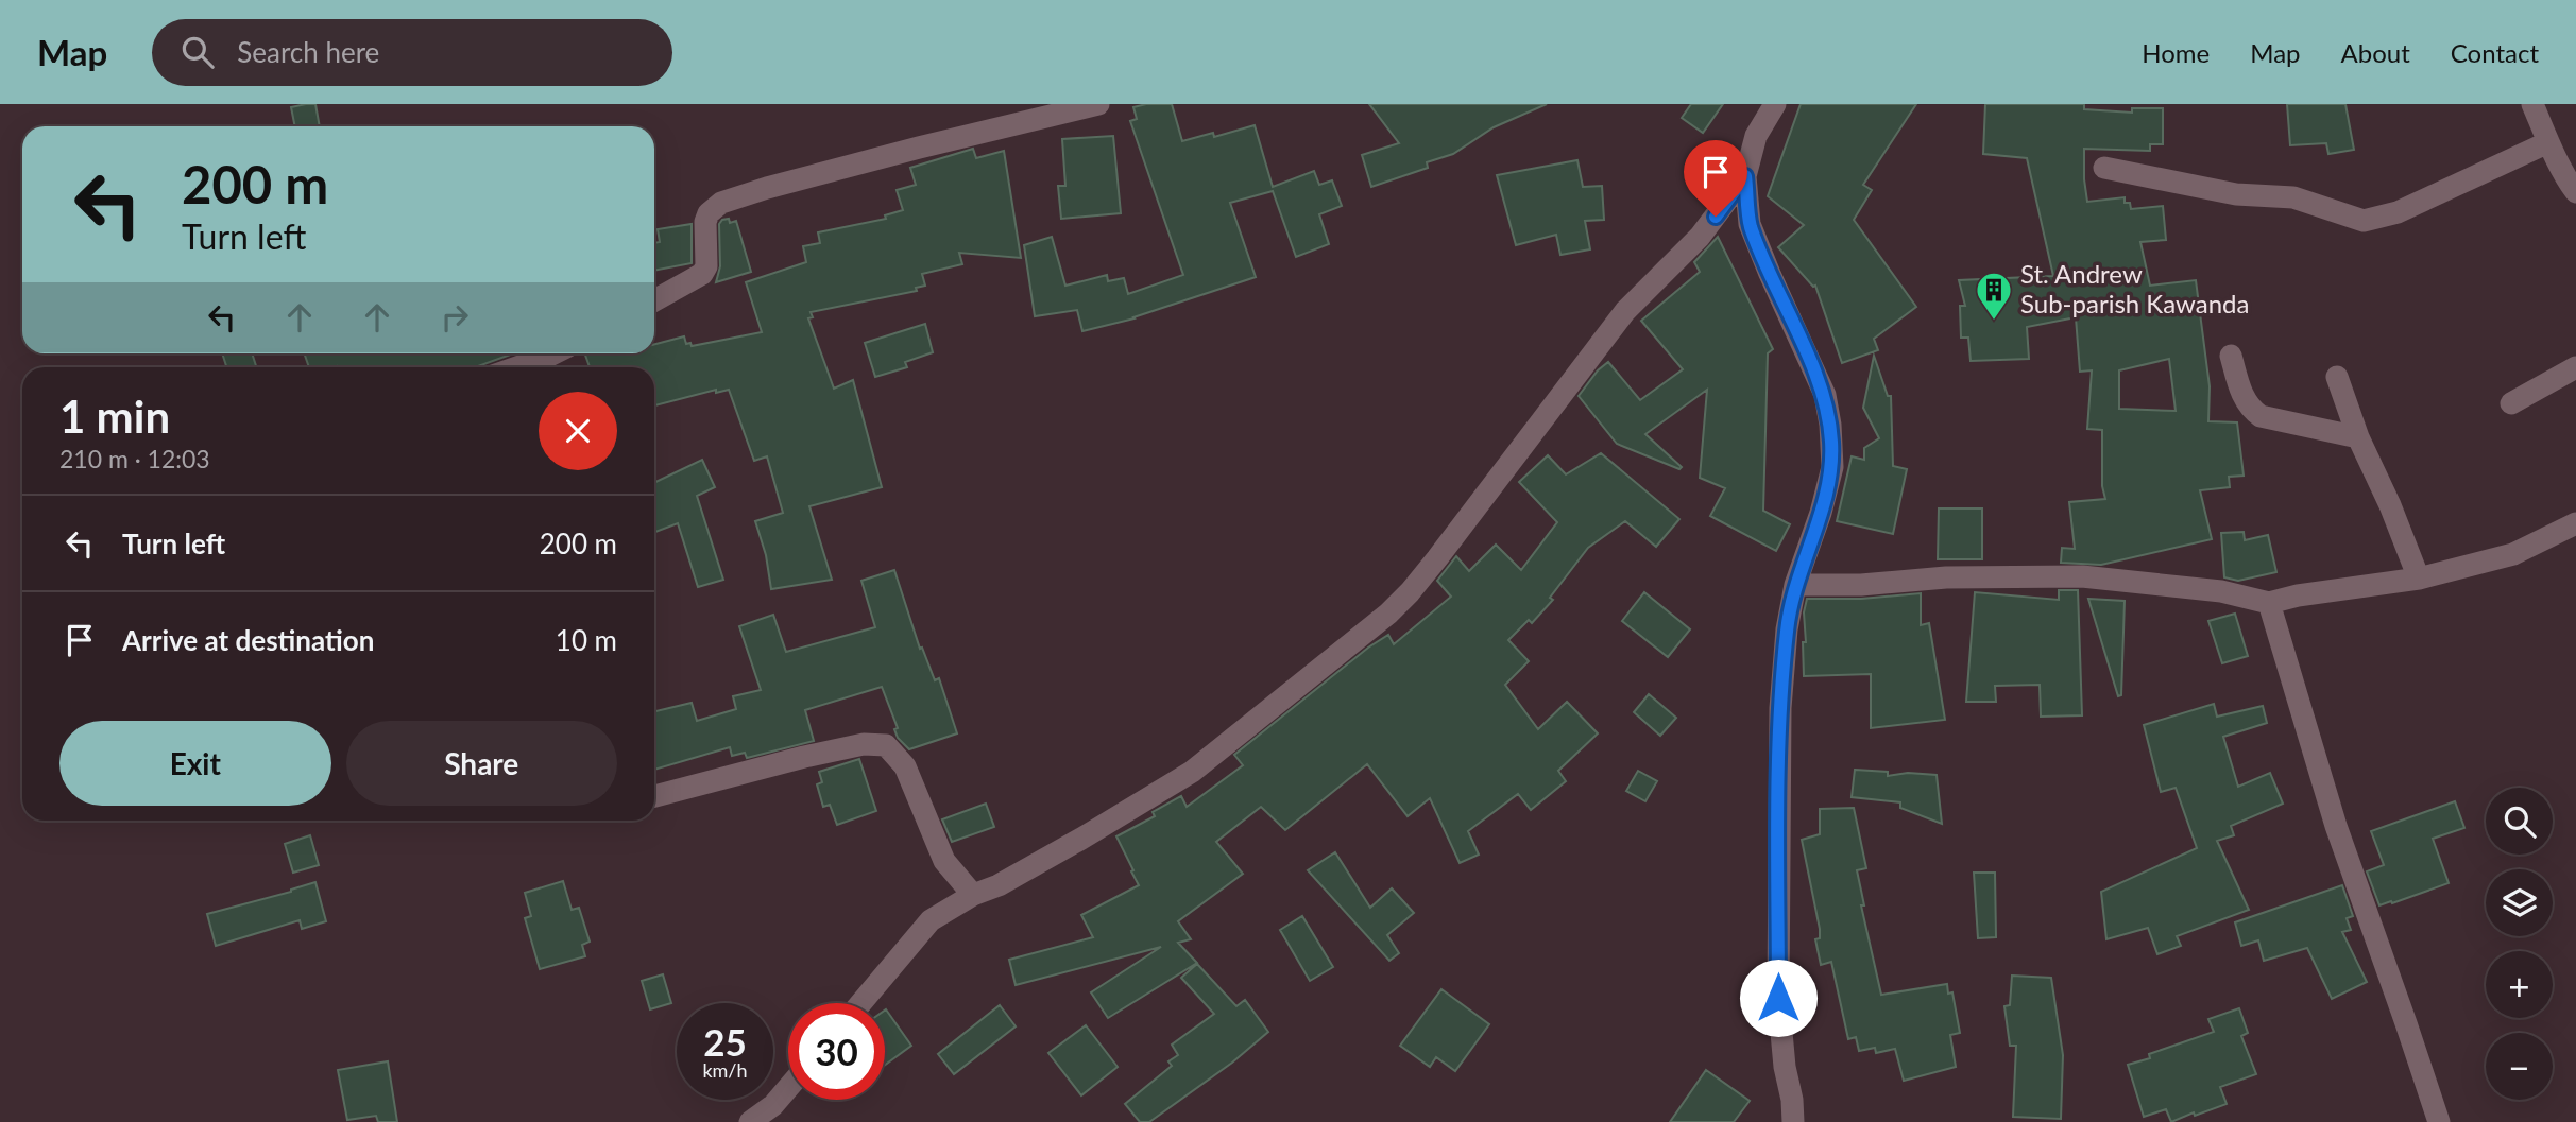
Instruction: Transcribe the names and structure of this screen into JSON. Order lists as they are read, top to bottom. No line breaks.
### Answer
{"places":{"building":["St. Andrew Sub-parish Kawanda"]},"page":{"header":"Map","search":"Search here","nav":["Home","Map","About","Contact"],"turn":["200 m","Turn left"],"heading":["1 min","210 m · 12:03"],"list":[{"name":"Turn left","value":"200 m"},{"name":"Arrive at destination","value":"10 m"}],"buttons":["Exit","Share"],"map_buttons":["+","−"],"speed":"25 km/h","limit":"30"}}
